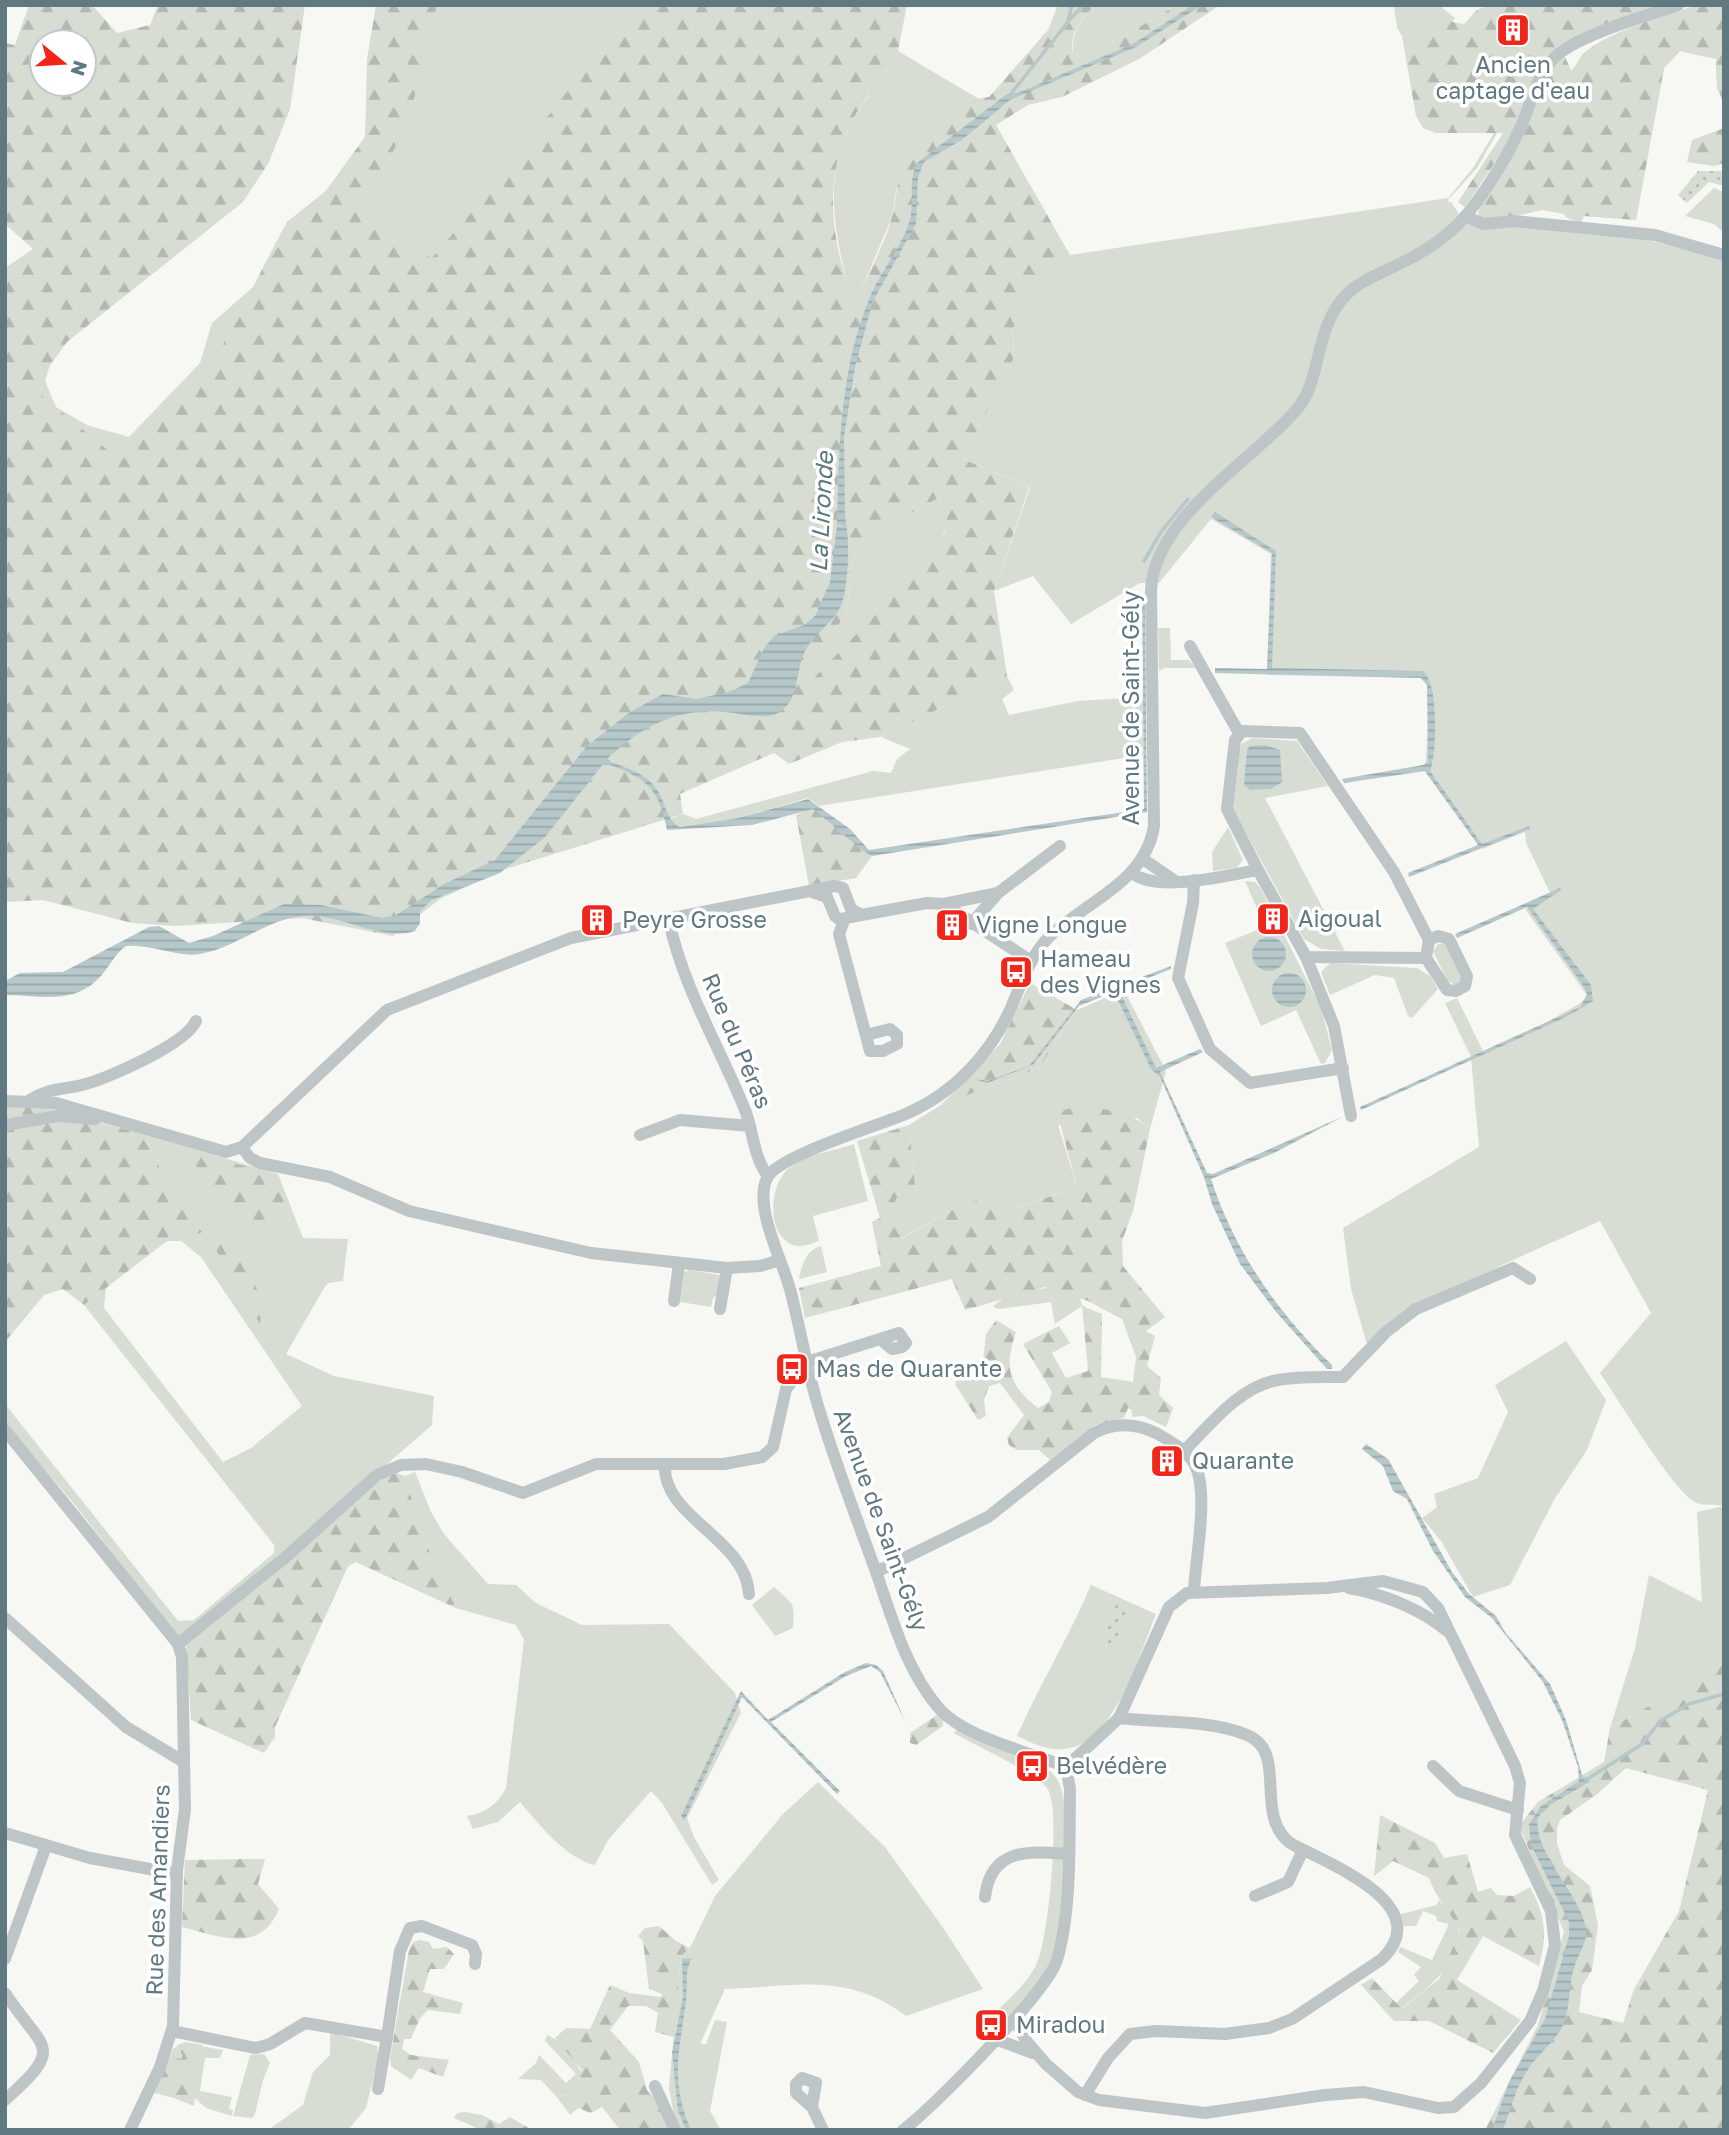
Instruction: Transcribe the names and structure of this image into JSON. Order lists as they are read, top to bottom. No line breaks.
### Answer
{"streets":{"street":["Avenue de Saint-Gély","Rue du Péras","Rue des Amandiers"]},"crossings":[["Avenue de Saint-Gély","Rue du Péras"]],"water":["La Lironde"],"places":{"building":["Ancien captage d'eau","Aigoual","Peyre Grosse","Vigne Longue","Quarante"],"bus stop":["Hameau des Vignes","Mas de Quarante","Belvédère","Miradou"]},"north":"right"}
